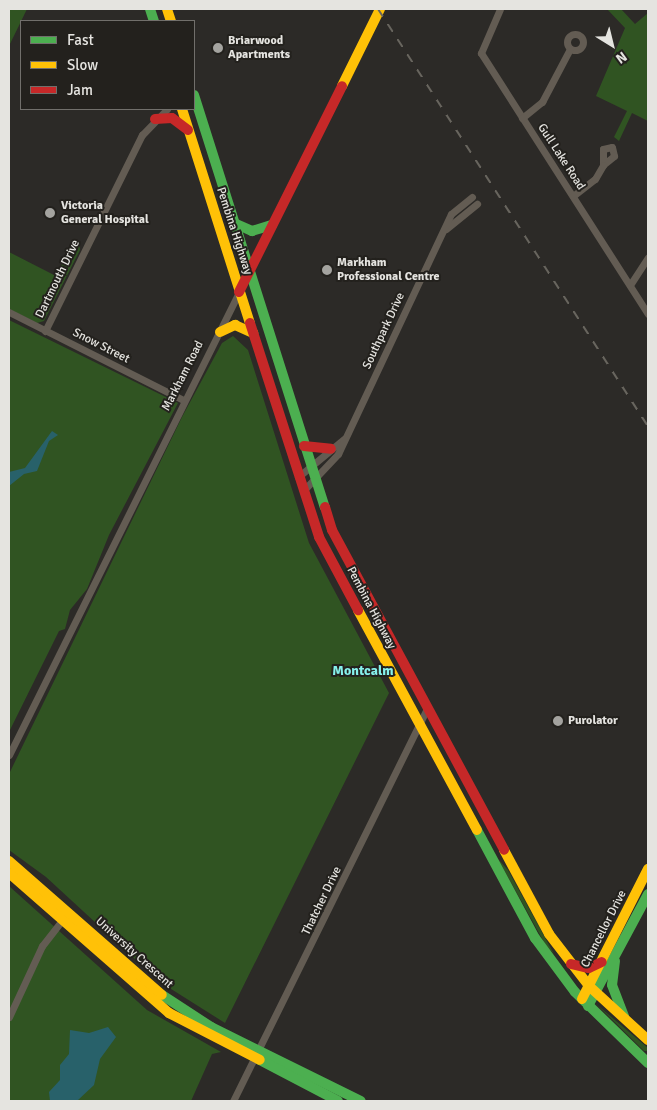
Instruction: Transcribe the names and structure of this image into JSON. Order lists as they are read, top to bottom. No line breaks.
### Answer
{"streets":{"main road":["Pembina Highway","Markham Road","Chancellor Drive","University Crescent"],"street":["Gull Lake Road","Dartmouth Drive","Southpark Drive","Snow Street","Thatcher Drive"]},"crossings":[["Pembina Highway","Southpark Drive"],["Pembina Highway","Markham Road"],["Pembina Highway","Thatcher Drive"],["Pembina Highway","Chancellor Drive"],["Dartmouth Drive","Snow Street"],["Snow Street","Markham Road"],["Thatcher Drive","University Crescent"]],"districts":["Montcalm"],"places":["Briarwood Apartments","Victoria General Hospital","Markham Professional Centre","Purolator"],"legend":["Fast","Slow","Jam"],"north":"bottom right"}
